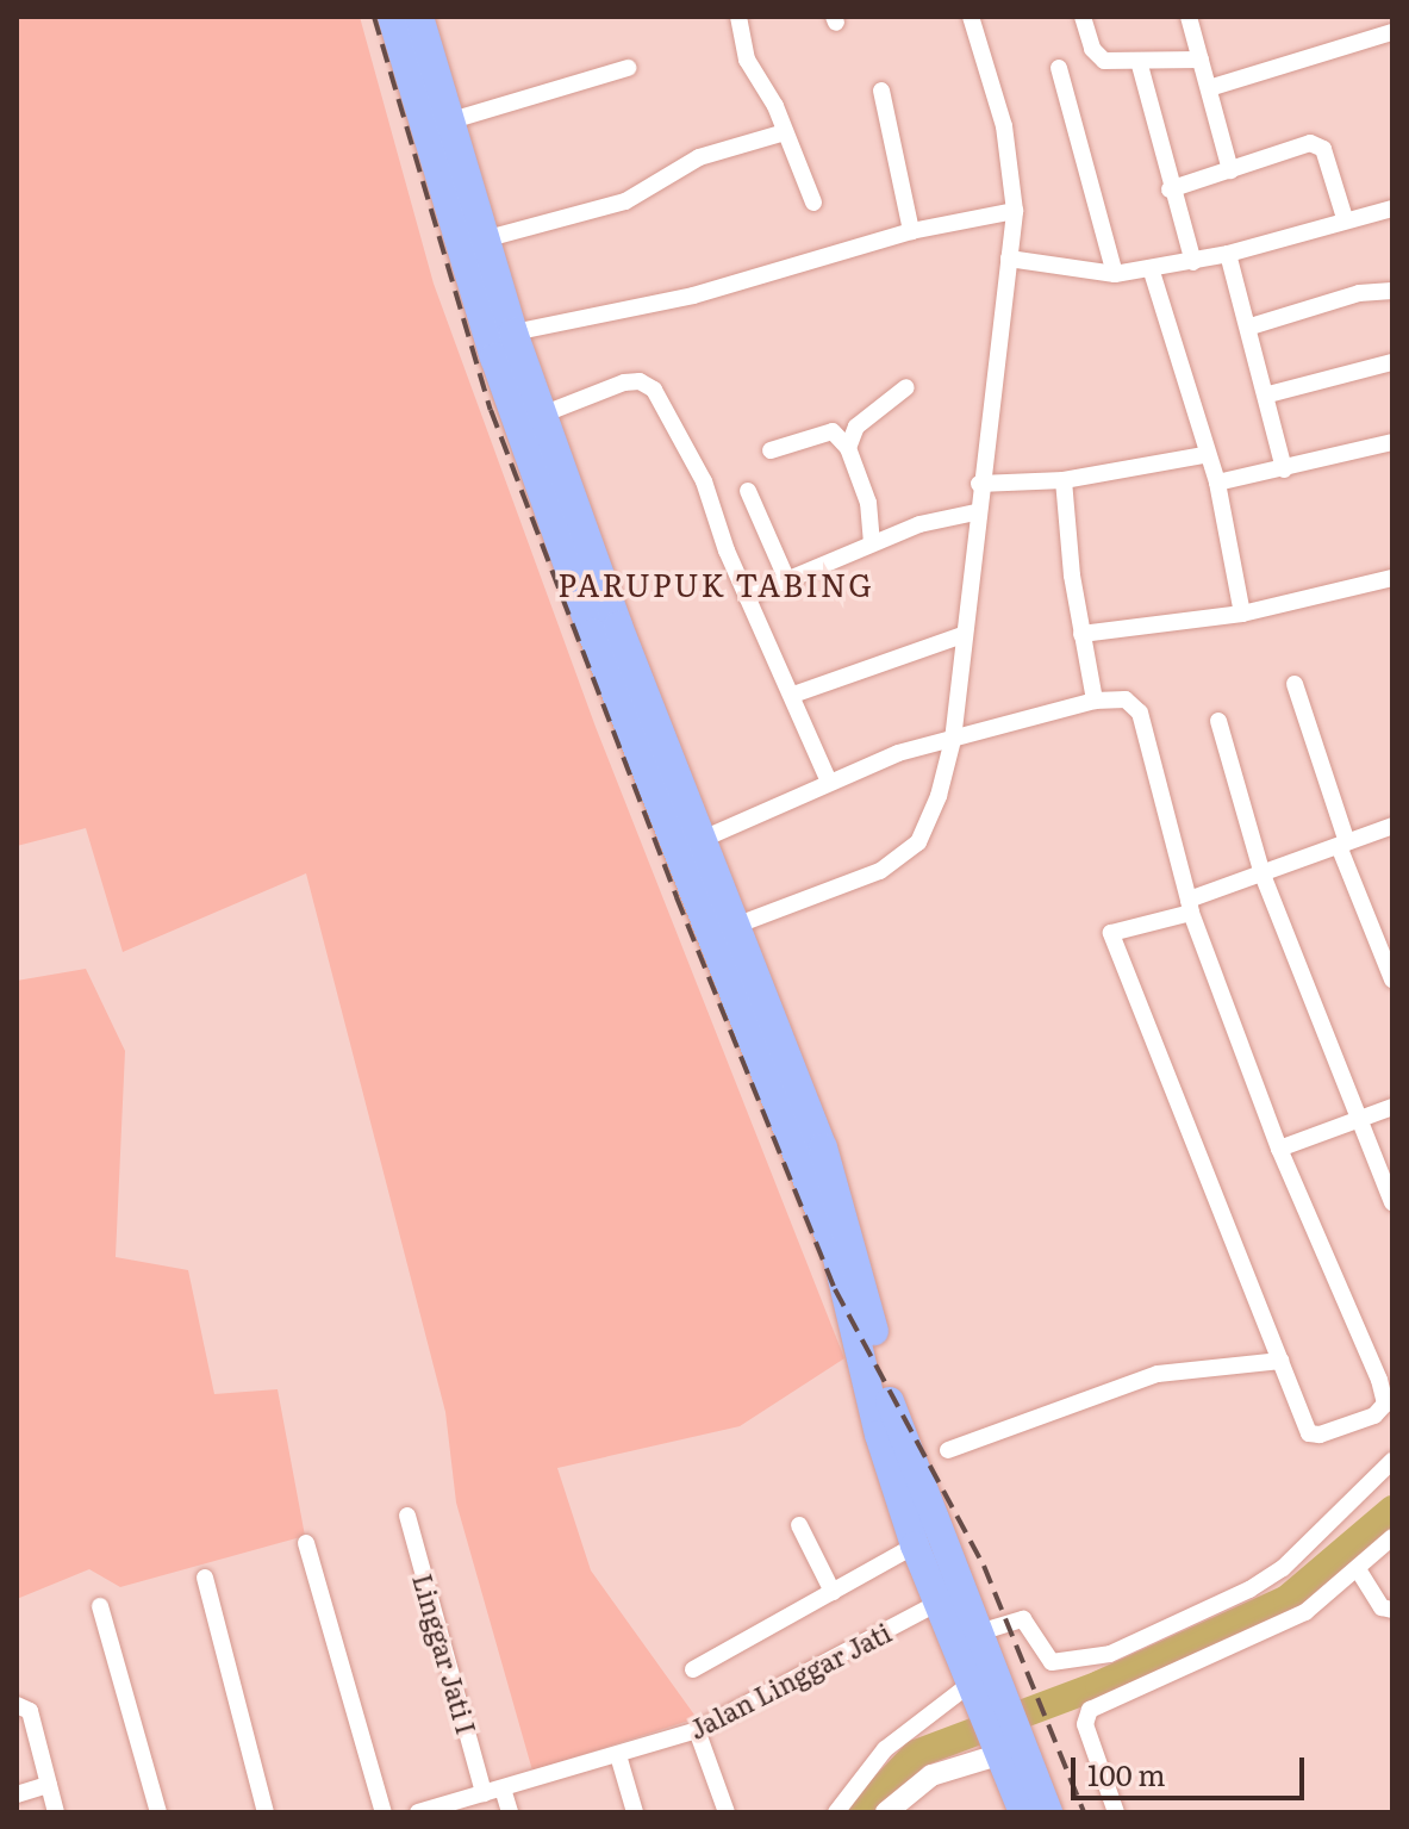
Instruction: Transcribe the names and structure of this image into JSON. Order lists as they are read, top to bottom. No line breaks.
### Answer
{"streets":{"street":["Linggar Jati I","Jalan Linggar Jati"]},"crossings":[["Linggar Jati I","Jalan Linggar Jati"]],"districts":["PARUPUK TABING"],"scale_bar":"100 m"}
